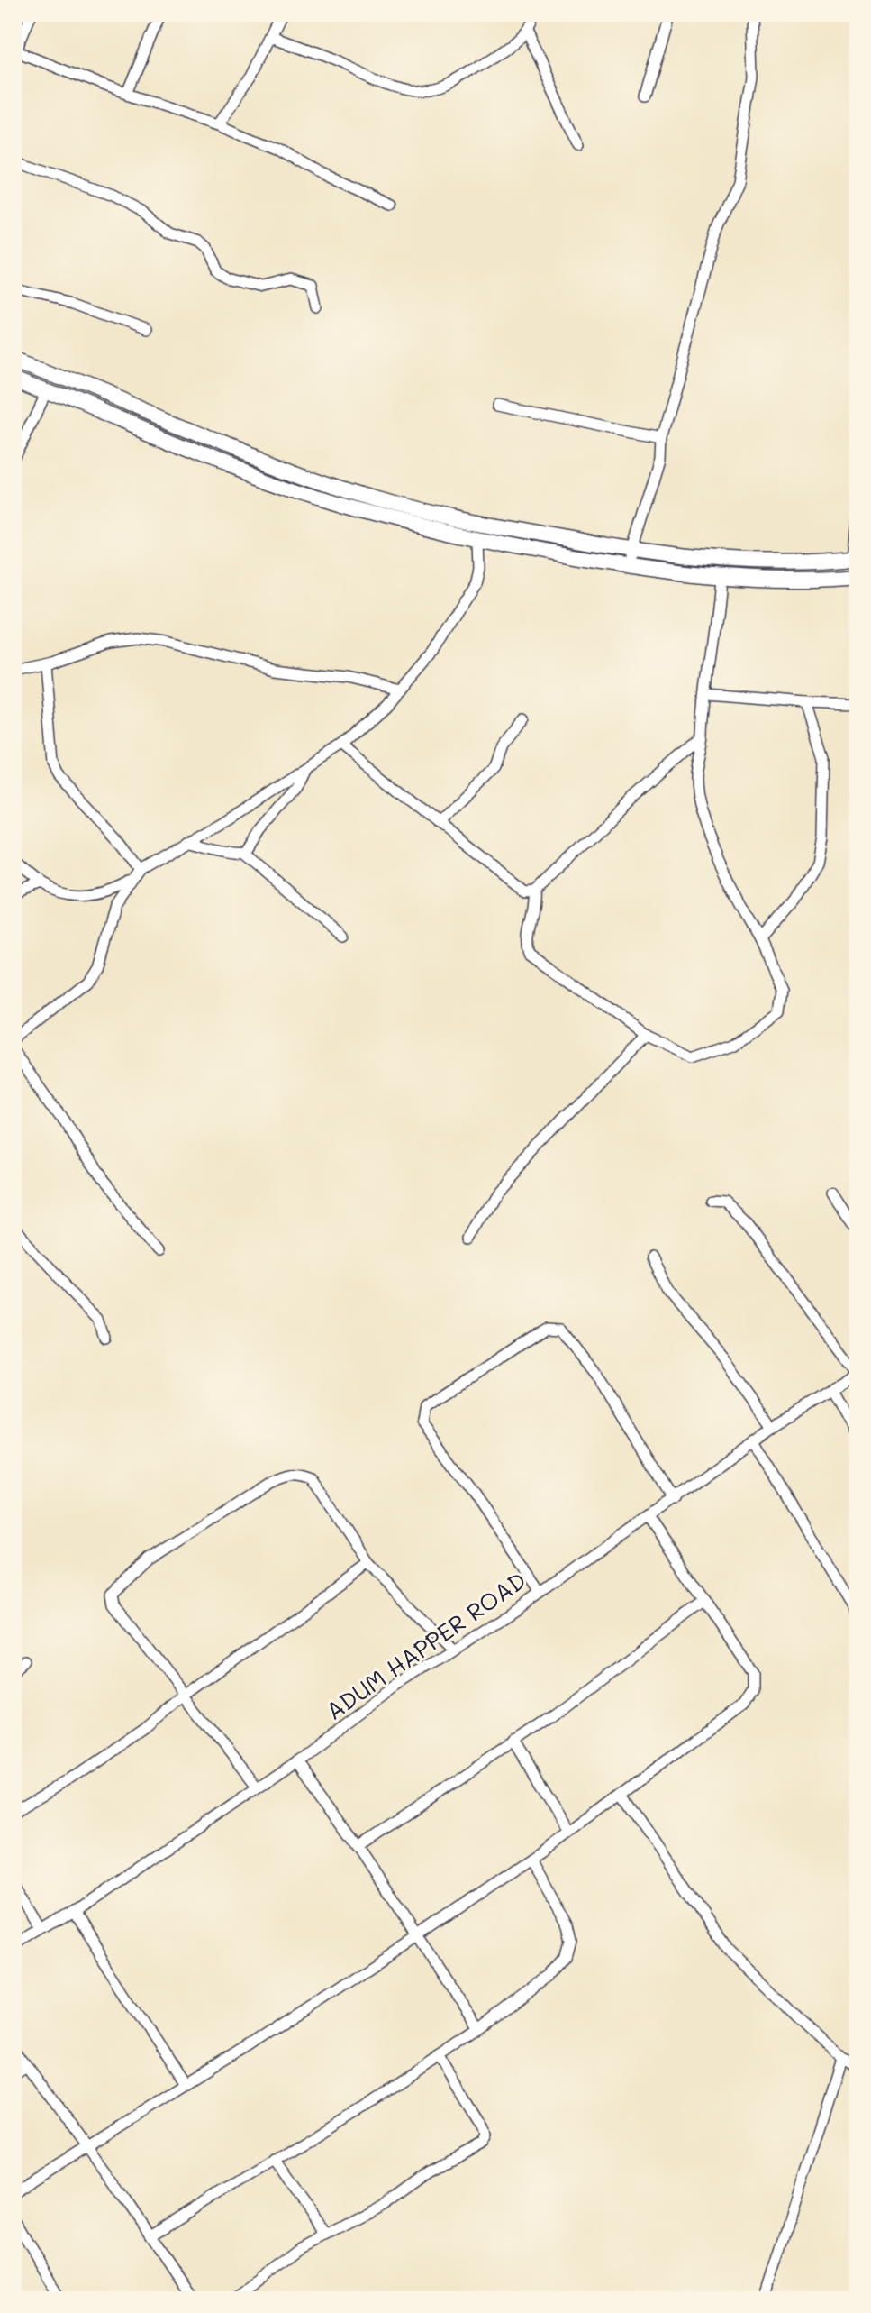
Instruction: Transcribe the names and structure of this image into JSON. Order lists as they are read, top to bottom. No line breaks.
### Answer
{"streets":{"street":["ADUM HAPPER ROAD"]}}
